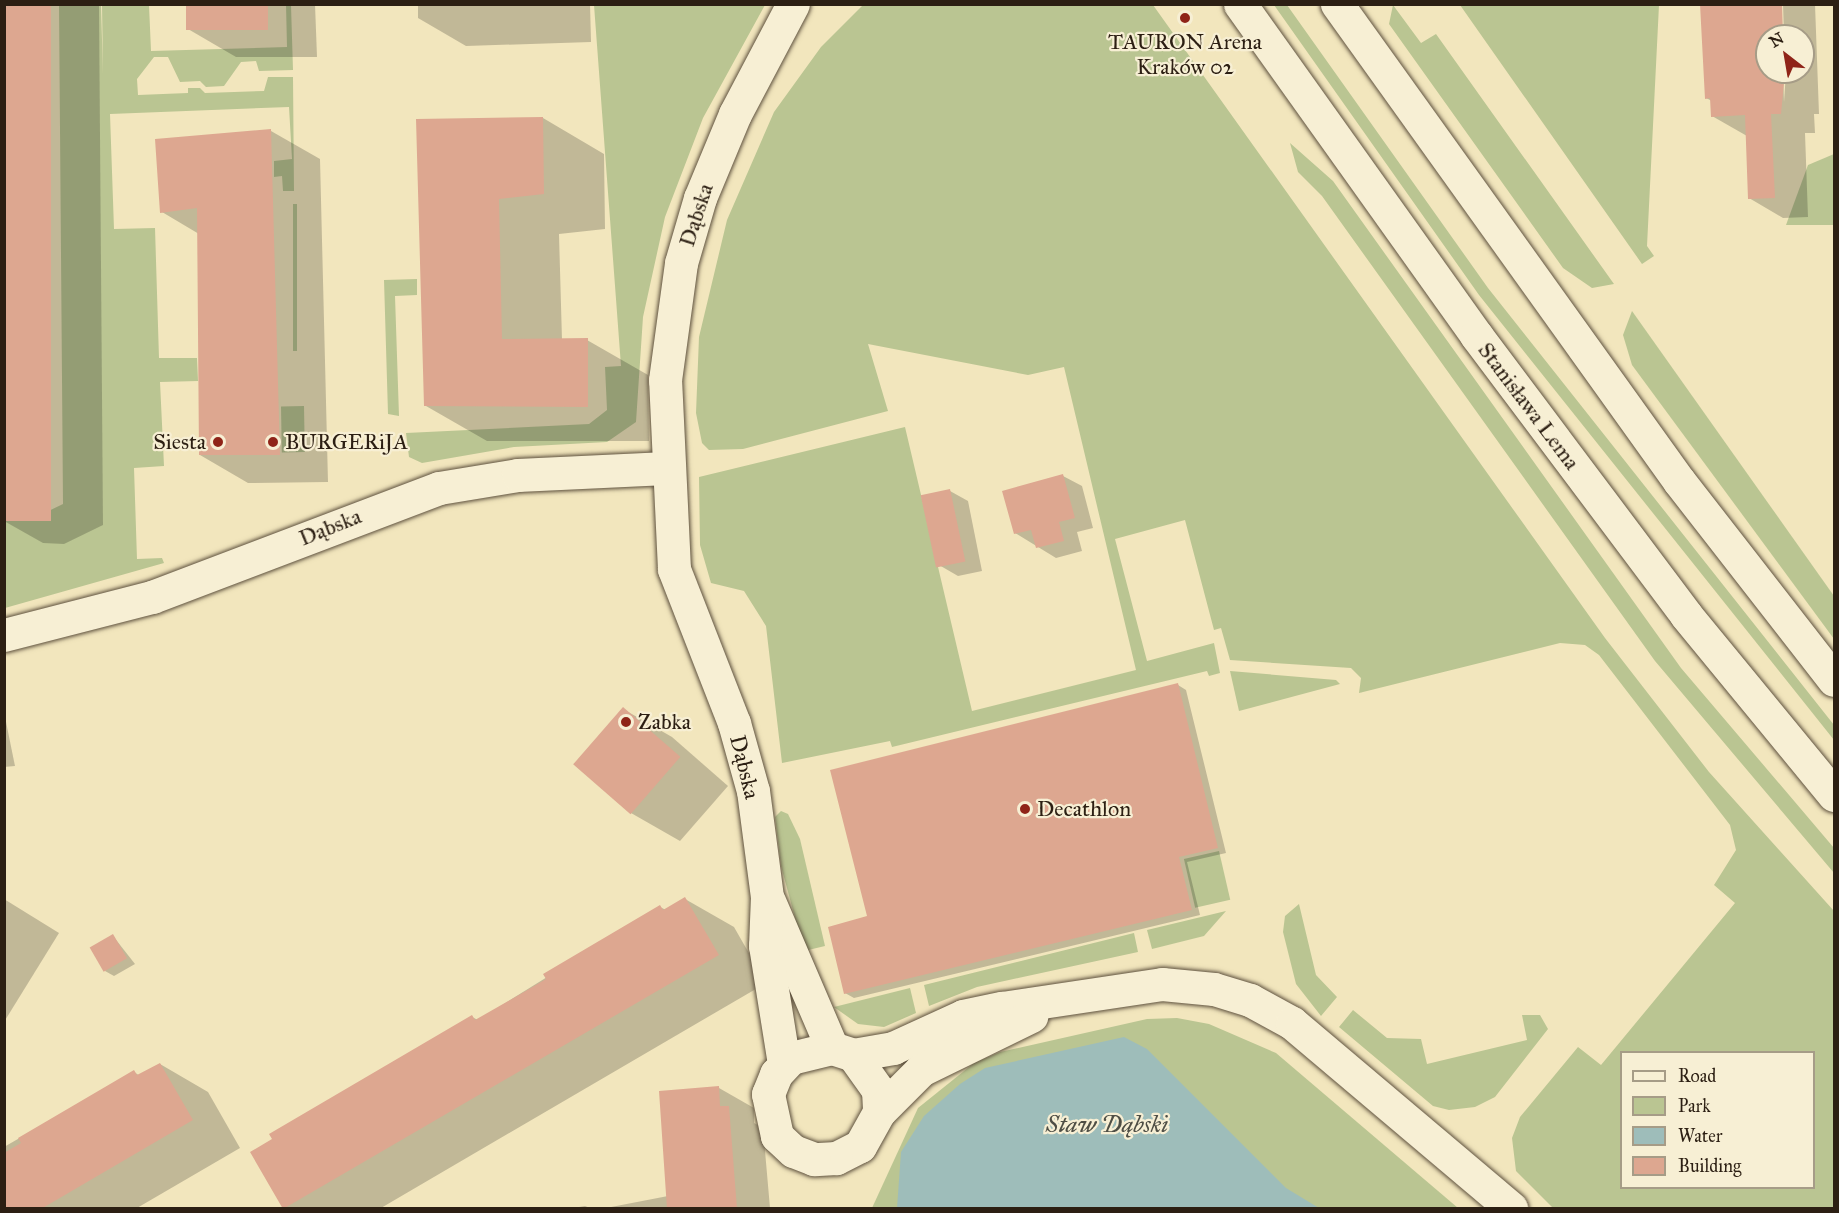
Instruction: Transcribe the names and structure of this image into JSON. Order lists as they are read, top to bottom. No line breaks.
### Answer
{"streets":{"street":["Dąbska","Stanisława Lema"]},"water":["Staw Dąbski"],"places":["TAURON Arena Kraków 02","Siesta","BURGERiJA","Zabka","Decathlon"],"legend":["Road","Park","Water","Building"],"north":"top left"}
